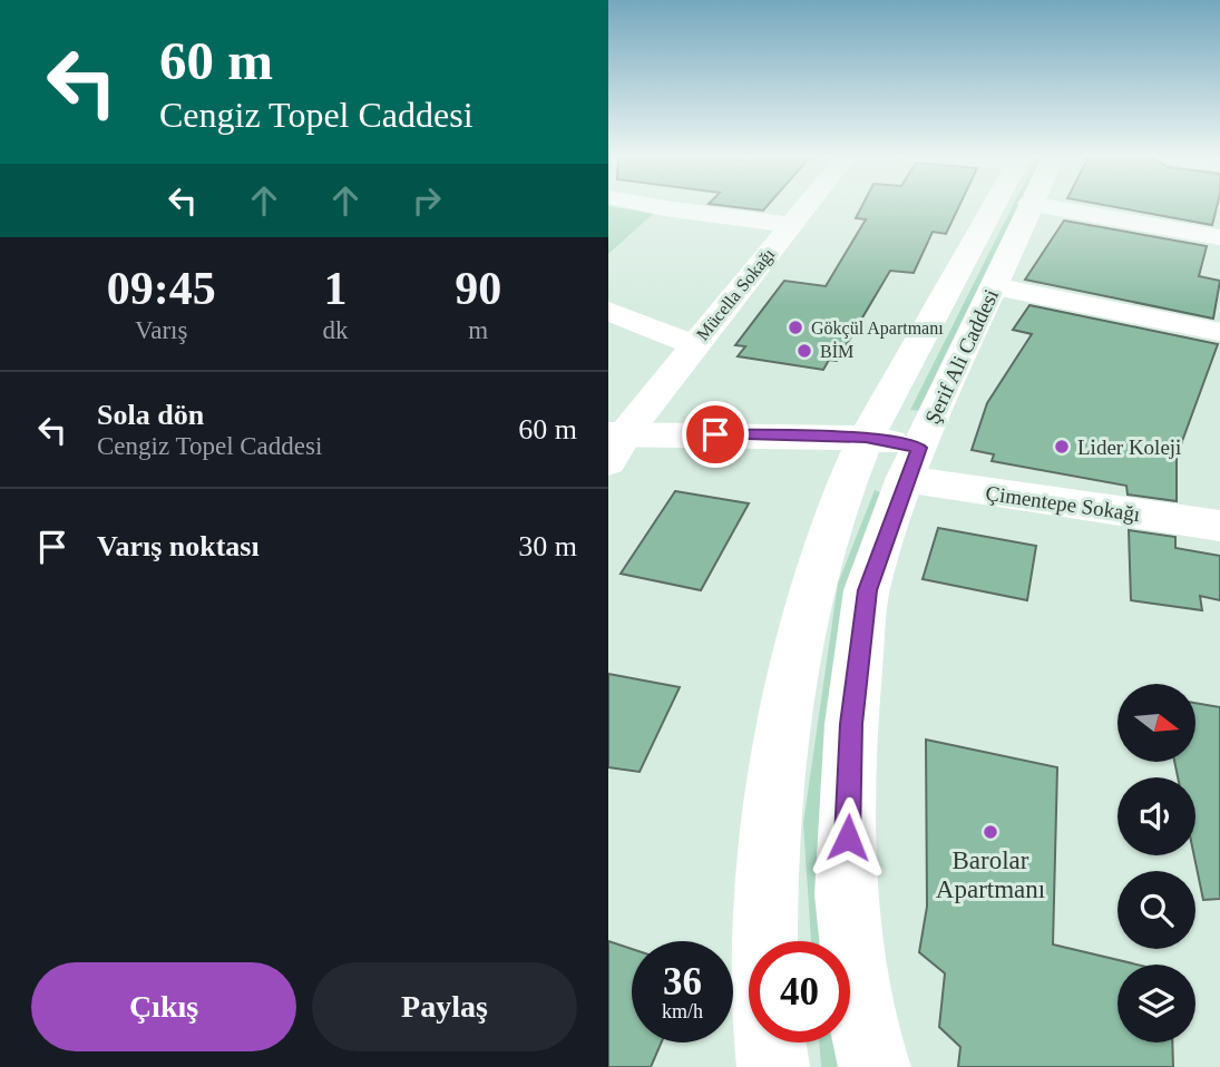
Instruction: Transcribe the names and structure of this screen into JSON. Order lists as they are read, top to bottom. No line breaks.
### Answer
{"streets":{"street":["Mücella Sokağı","Şerif Ali Caddesi","Çimentepe Sokağı"]},"crossings":[["Mücella Sokağı","Çimentepe Sokağı"],["Şerif Ali Caddesi","Çimentepe Sokağı"]],"places":["Gökçül Apartmanı","BİM","Lider Koleji","Barolar Apartmanı"],"north":"right","page":{"turn":["60 m","Cengiz Topel Caddesi"],"eta":["09:45","Varış","1","dk","90","m"],"list":[{"name":"Sola dön","note":"Cengiz Topel Caddesi","value":"60 m"},{"name":"Varış noktası","value":"30 m"}],"speed":"36 km/h","limit":"40","buttons":["Çıkış","Paylaş"]}}
